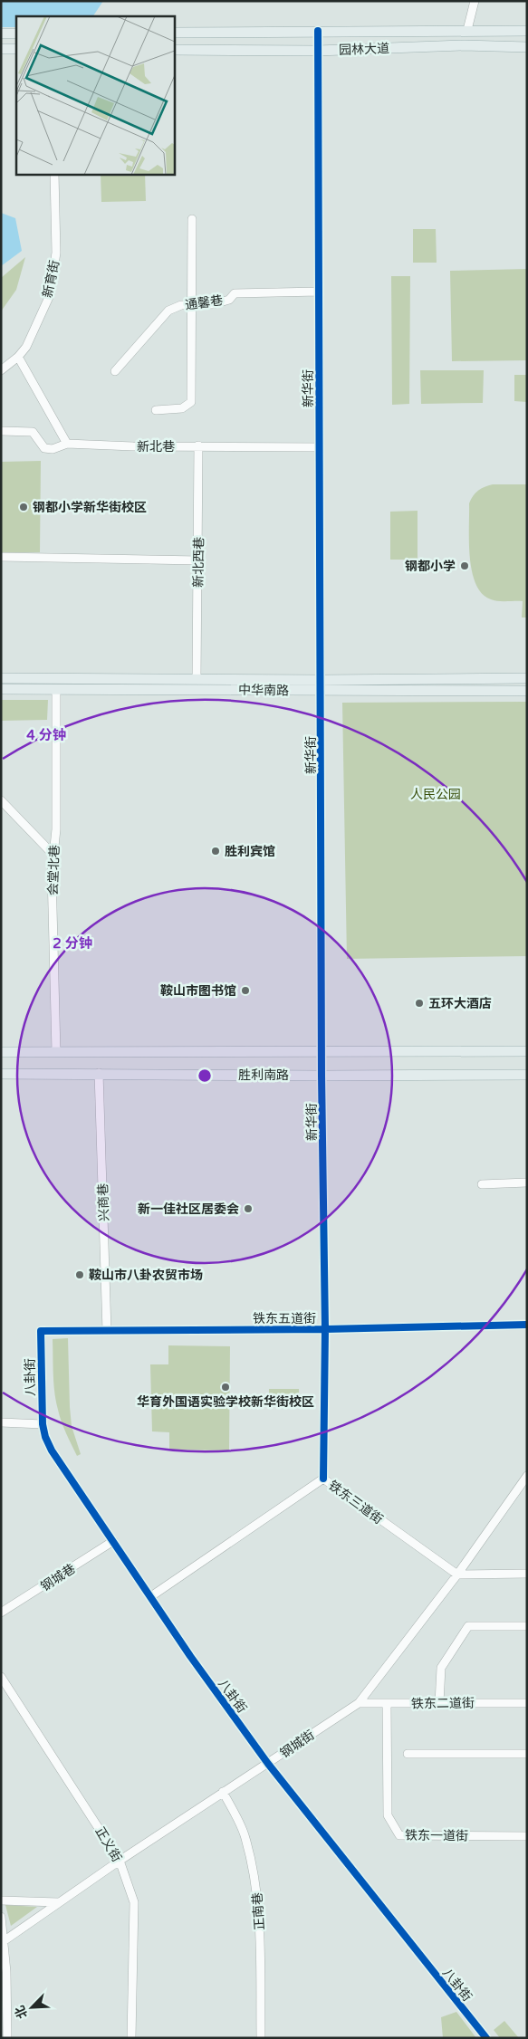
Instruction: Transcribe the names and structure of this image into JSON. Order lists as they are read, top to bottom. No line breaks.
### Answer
{"streets":{"main road":["园林大道","中华南路","胜利南路"],"street":["新育街","通馨巷","新华街","新北巷","新北西巷","会堂北巷","兴商巷","铁东五道街","八卦街","铁东三道街","钢城巷","铁东二道街","钢城街","铁东一道街","正义街","正南巷"]},"crossings":[["园林大道","新华街"],["通馨巷","新华街"],["新华街","新北巷"],["新华街","中华南路"],["新华街","胜利南路"],["新华街","铁东五道街"],["新华街","铁东三道街"],["新北巷","新北西巷"],["中华南路","会堂北巷"],["会堂北巷","胜利南路"],["胜利南路","兴商巷"],["兴商巷","铁东五道街"],["铁东五道街","八卦街"],["八卦街","铁东三道街"],["八卦街","钢城巷"],["八卦街","钢城街"],["铁东三道街","钢城街"],["铁东二道街","钢城街"],["铁东二道街","铁东一道街"],["钢城街","正义街"],["钢城街","正南巷"]],"parks":["人民公园"],"places":["钢都小学新华街校区","钢都小学","胜利宾馆","鞍山市图书馆","五环大酒店","新一佳社区居委会","鞍山市八卦农贸市场","华育外国语实验学校新华街校区"],"north":"bottom left","rings":["4 分钟","2 分钟"]}
